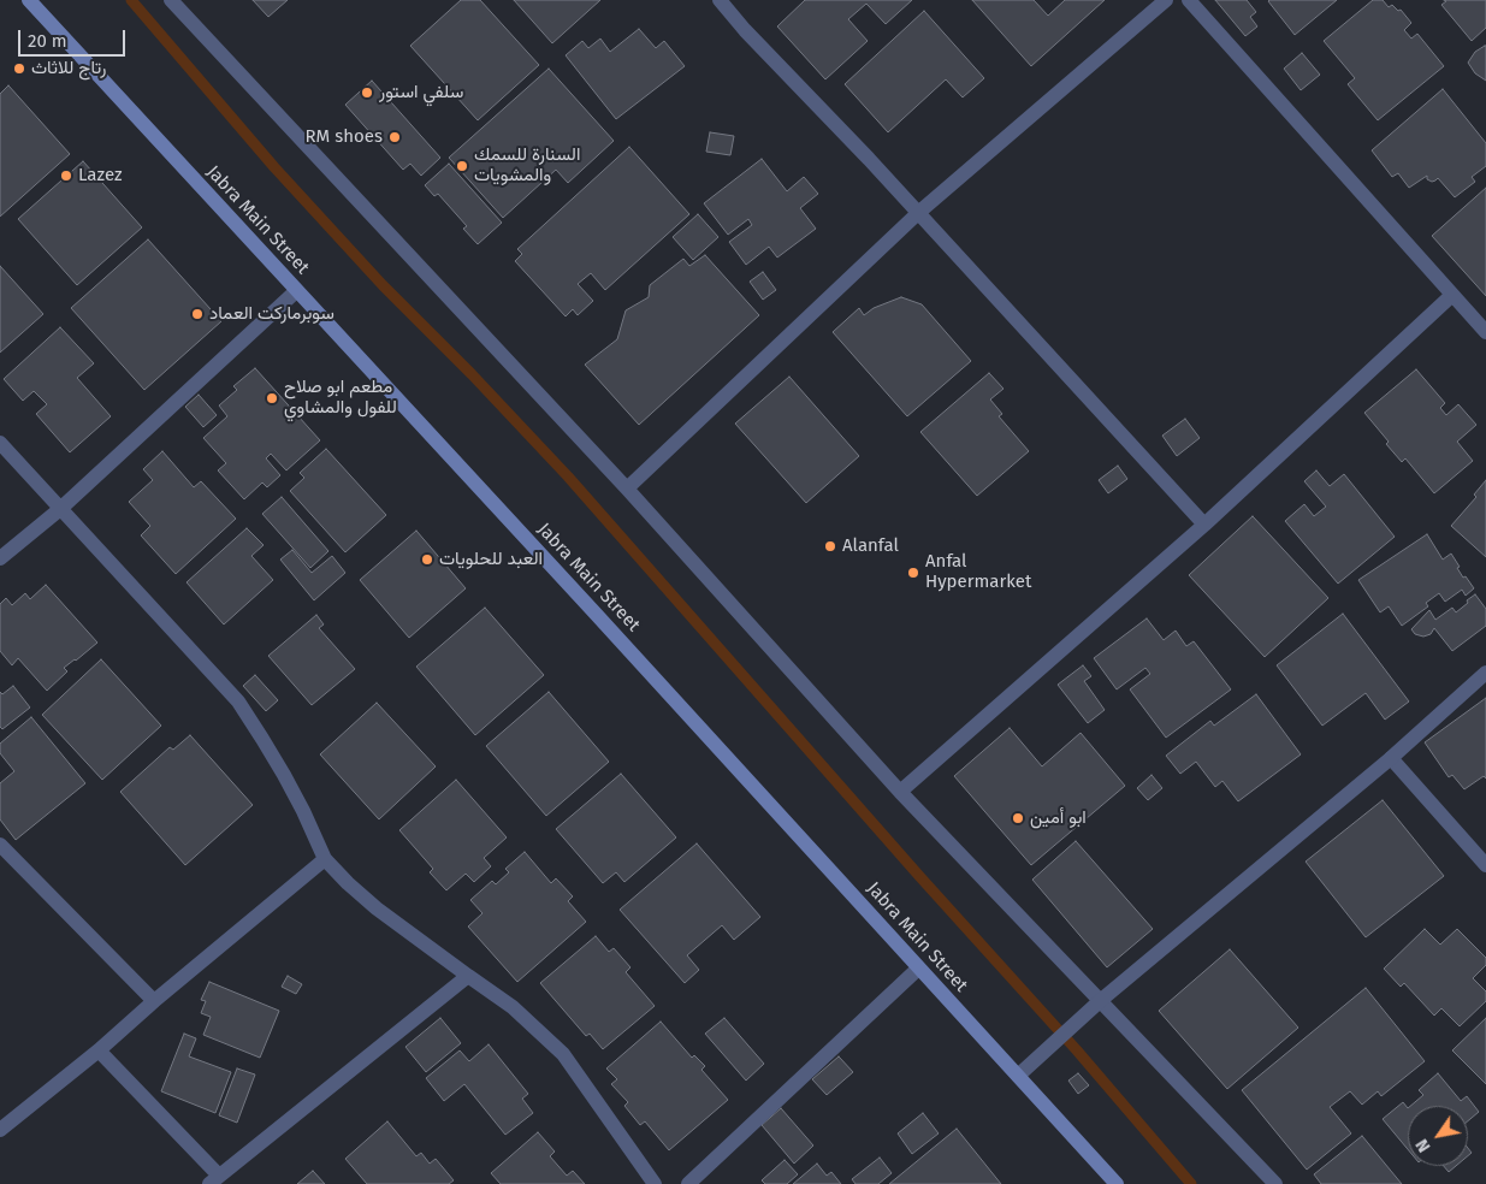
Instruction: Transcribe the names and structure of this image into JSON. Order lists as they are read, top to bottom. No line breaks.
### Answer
{"streets":{"main road":["Jabra Main Street"]},"places":["رتاج للاثاث","سلفي استور","RM shoes","السنارة للسمك والمشويات","Lazez","سوبرماركت العماد","مطعم ابو صلاح للفول والمشاوي","Alanfal","العبد للحلويات","Anfal Hypermarket","ابو أمين"],"scale_bar":"20 m","north":"bottom left"}
